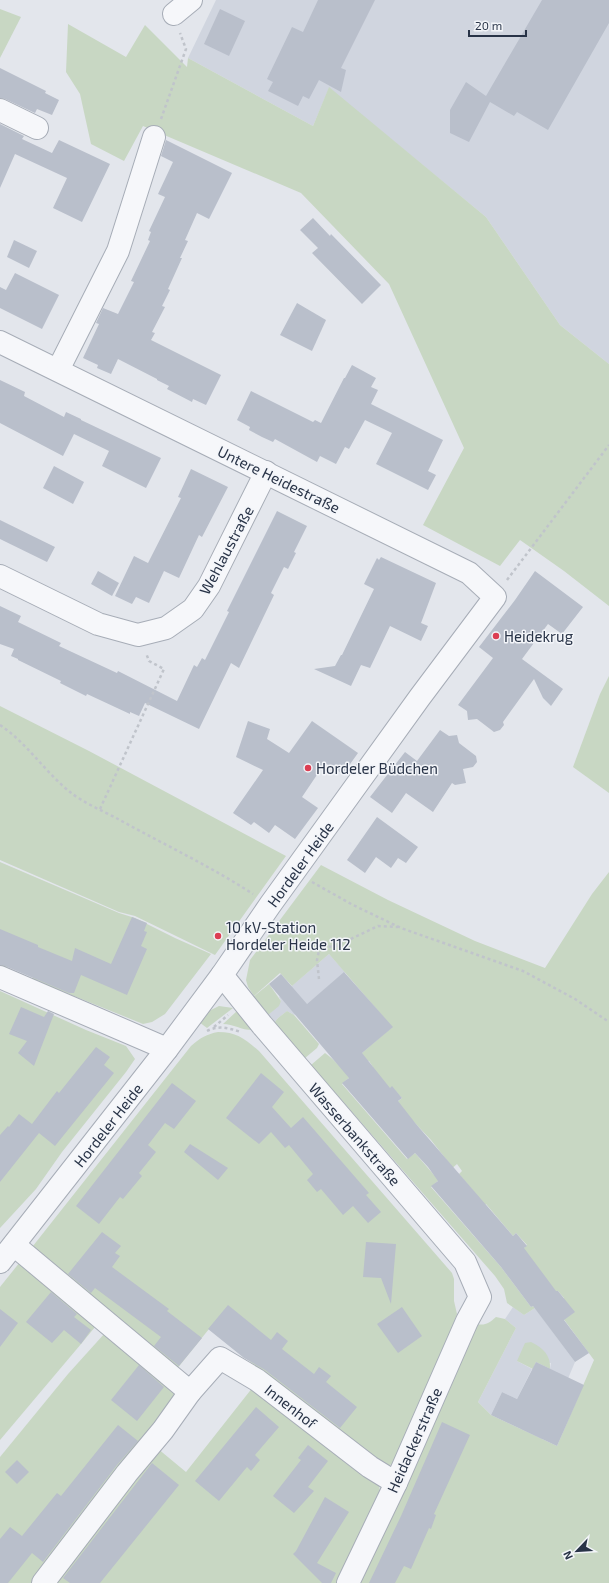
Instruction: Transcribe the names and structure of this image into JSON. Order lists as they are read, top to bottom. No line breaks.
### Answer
{"streets":{"street":["Untere Heidestraße","Wehlaustraße","Hordeler Heide","Wasserbankstraße","Innenhof","Heidackerstraße"]},"crossings":[["Untere Heidestraße","Wehlaustraße"],["Untere Heidestraße","Hordeler Heide"],["Hordeler Heide","Wasserbankstraße"],["Wasserbankstraße","Heidackerstraße"],["Innenhof","Heidackerstraße"]],"places":["Heidekrug","Hordeler Büdchen","10 kV-Station Hordeler Heide 112"],"scale_bar":"20 m","north":"bottom left"}
